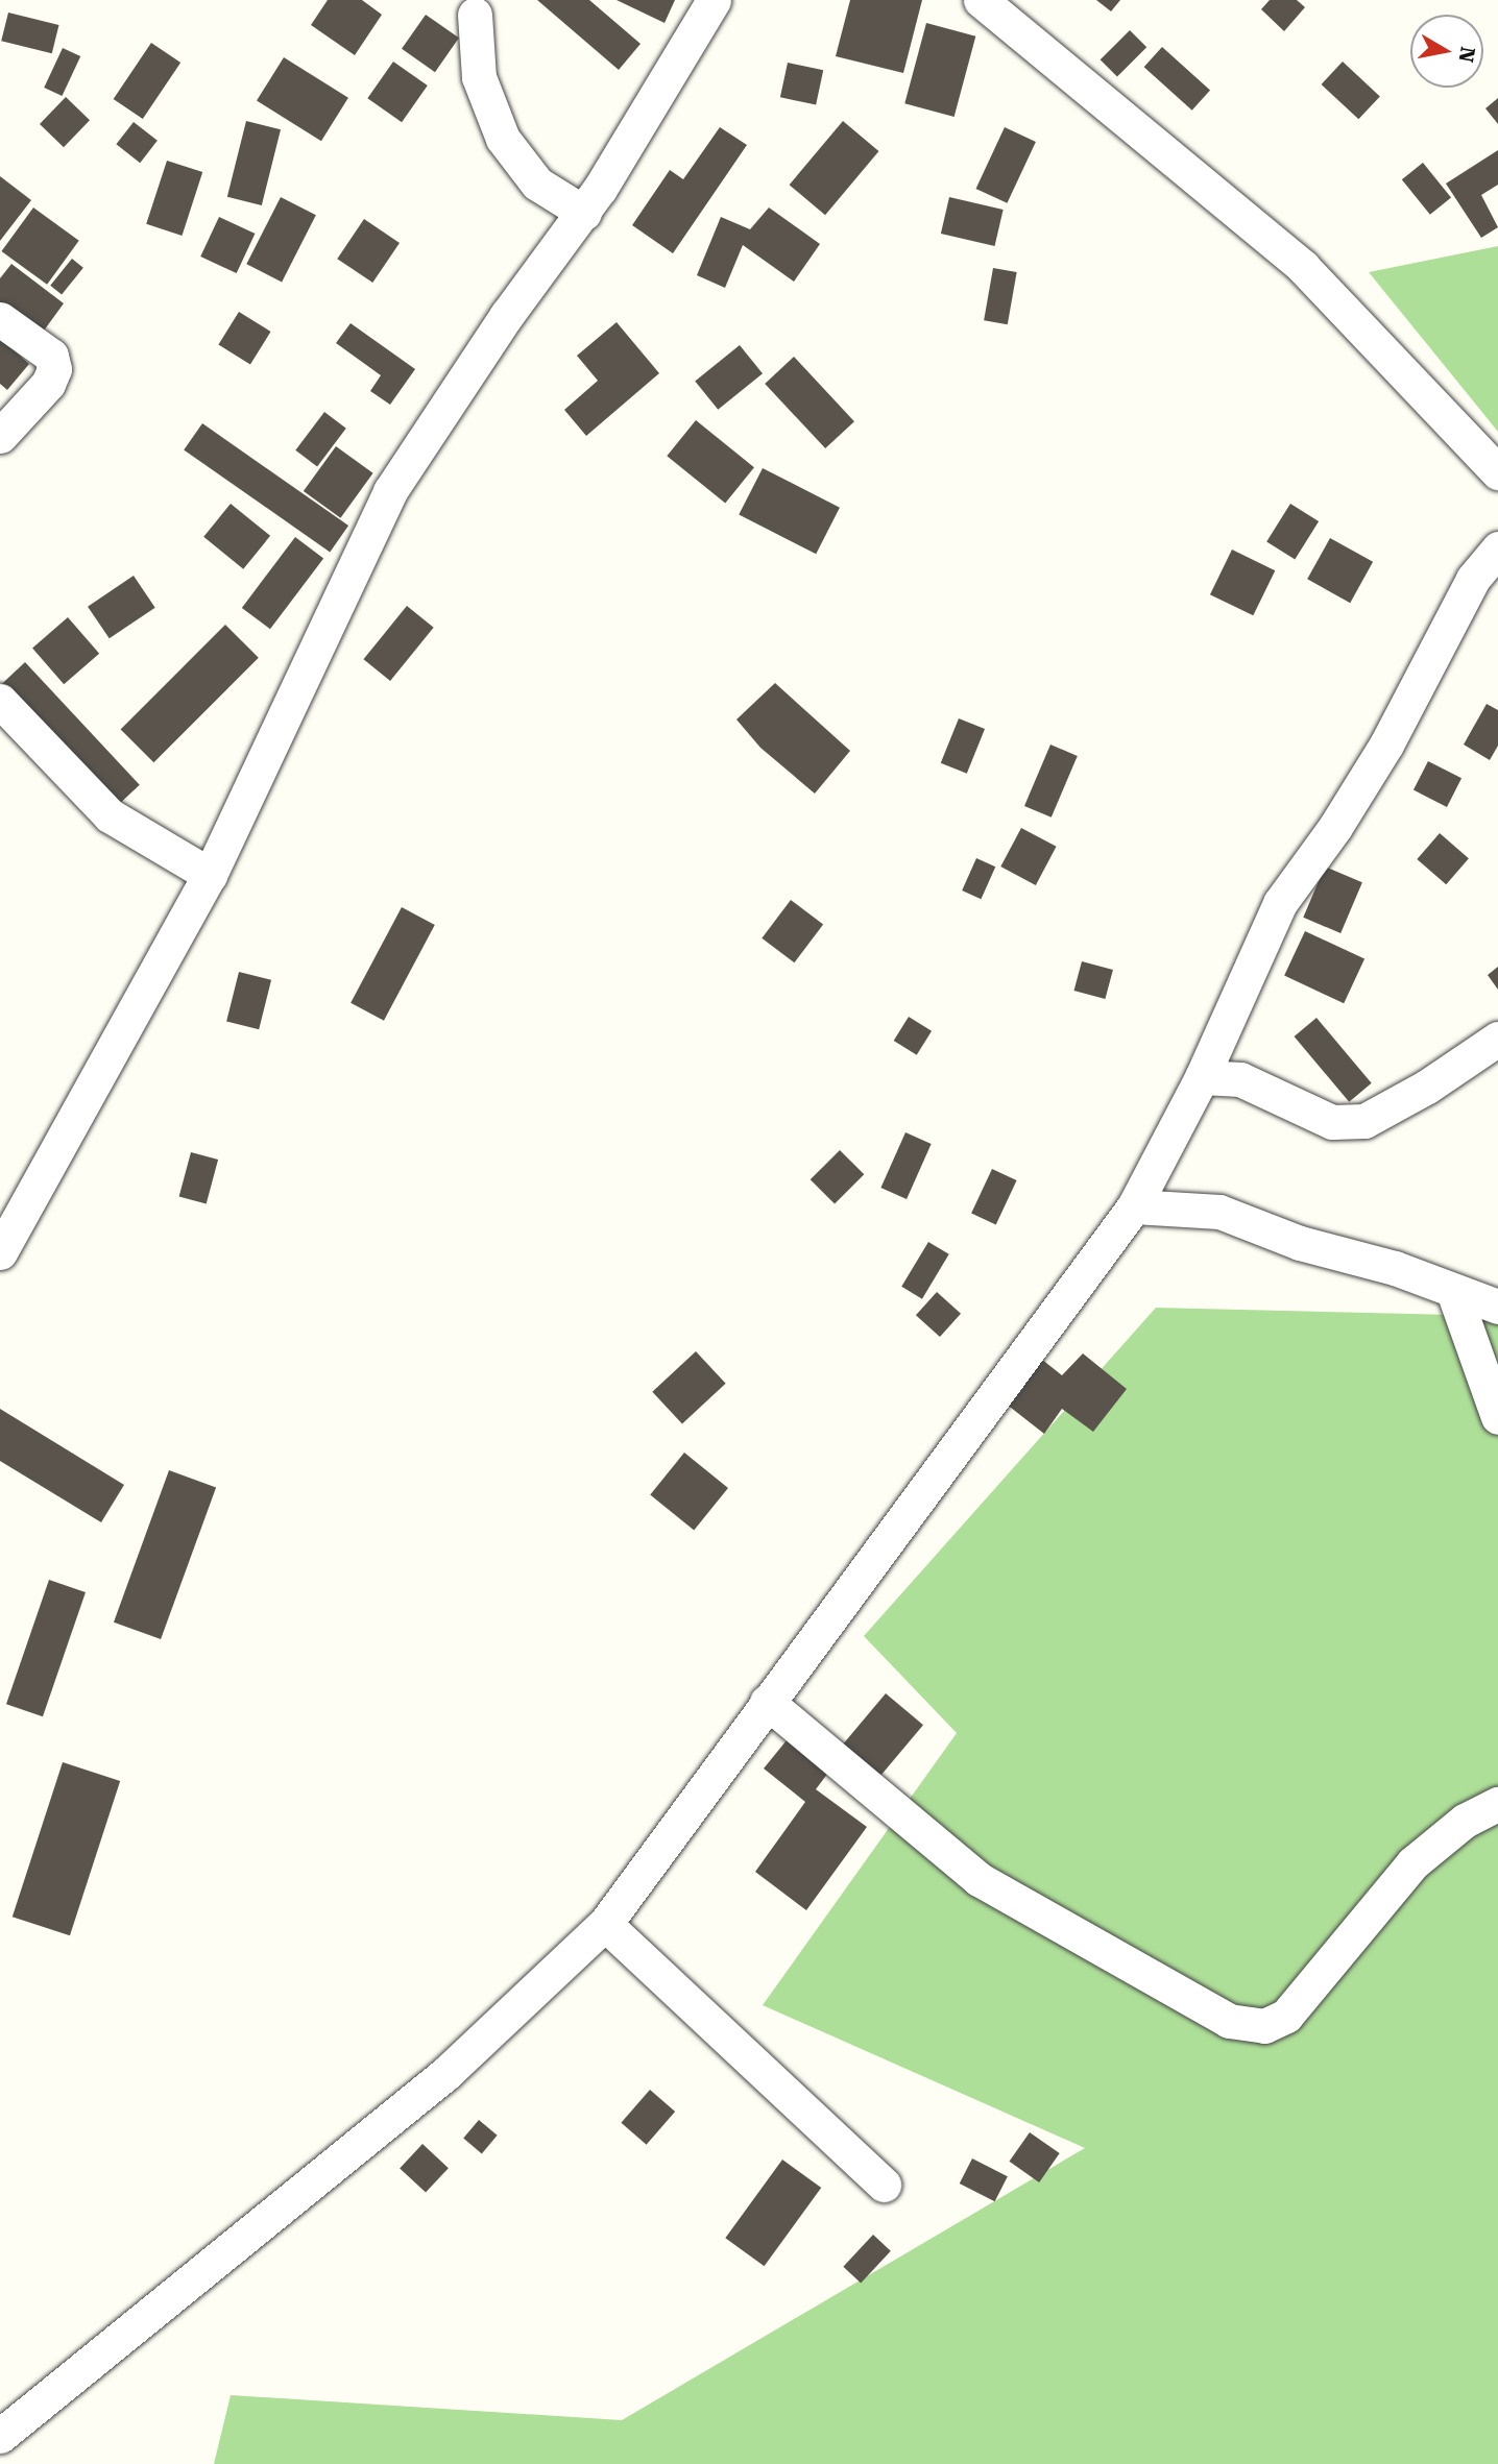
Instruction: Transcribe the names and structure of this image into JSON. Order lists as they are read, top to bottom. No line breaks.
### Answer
{"north":"right"}
